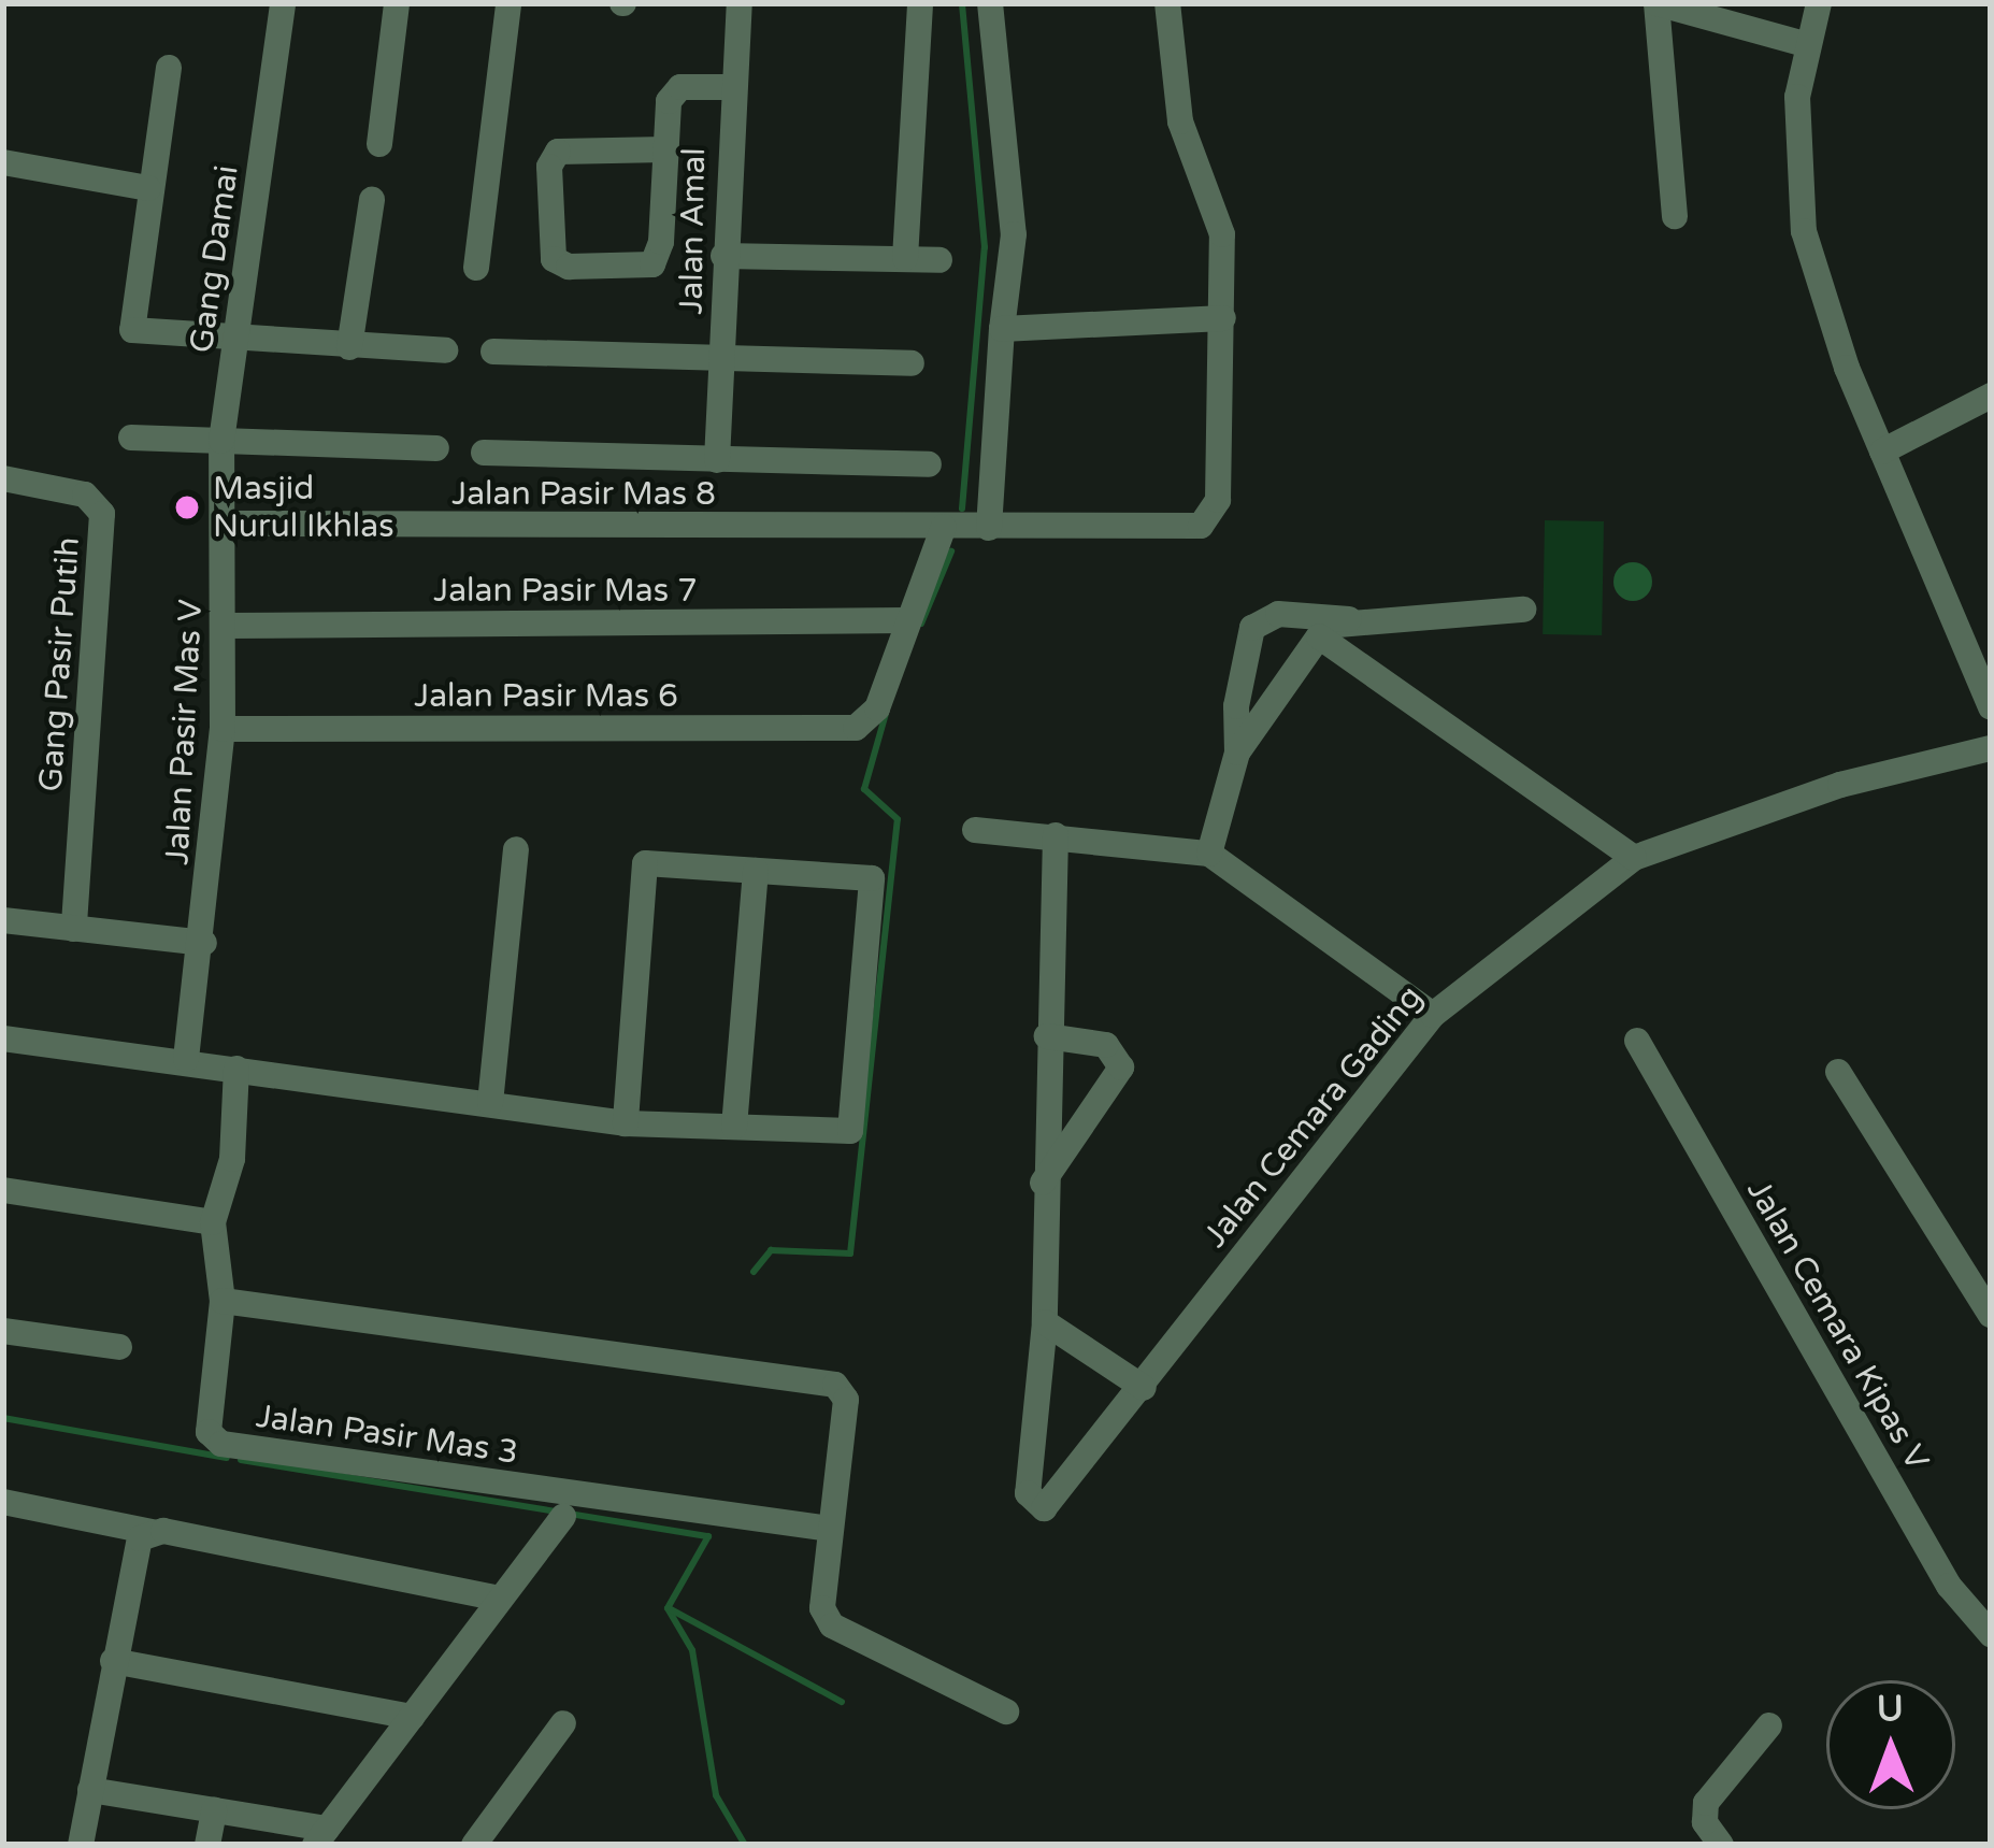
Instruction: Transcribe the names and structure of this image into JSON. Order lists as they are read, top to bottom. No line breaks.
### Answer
{"streets":{"street":["Jalan Amal","Gang Damai","Jalan Pasir Mas 8","Jalan Pasir Mas 7","Gang Pasir Putih","Jalan Pasir Mas 6","Jalan Pasir Mas V","Jalan Cemara Gading","Jalan Cemara Kipas V","Jalan Pasir Mas 3"]},"crossings":[["Gang Damai","Jalan Pasir Mas 8"],["Gang Damai","Jalan Pasir Mas V"],["Jalan Pasir Mas 8","Jalan Pasir Mas V"],["Jalan Pasir Mas 7","Jalan Pasir Mas 6"],["Jalan Pasir Mas 7","Jalan Pasir Mas V"],["Jalan Pasir Mas 6","Jalan Pasir Mas V"]],"places":["Masjid Nurul Ikhlas"],"north":"top"}
